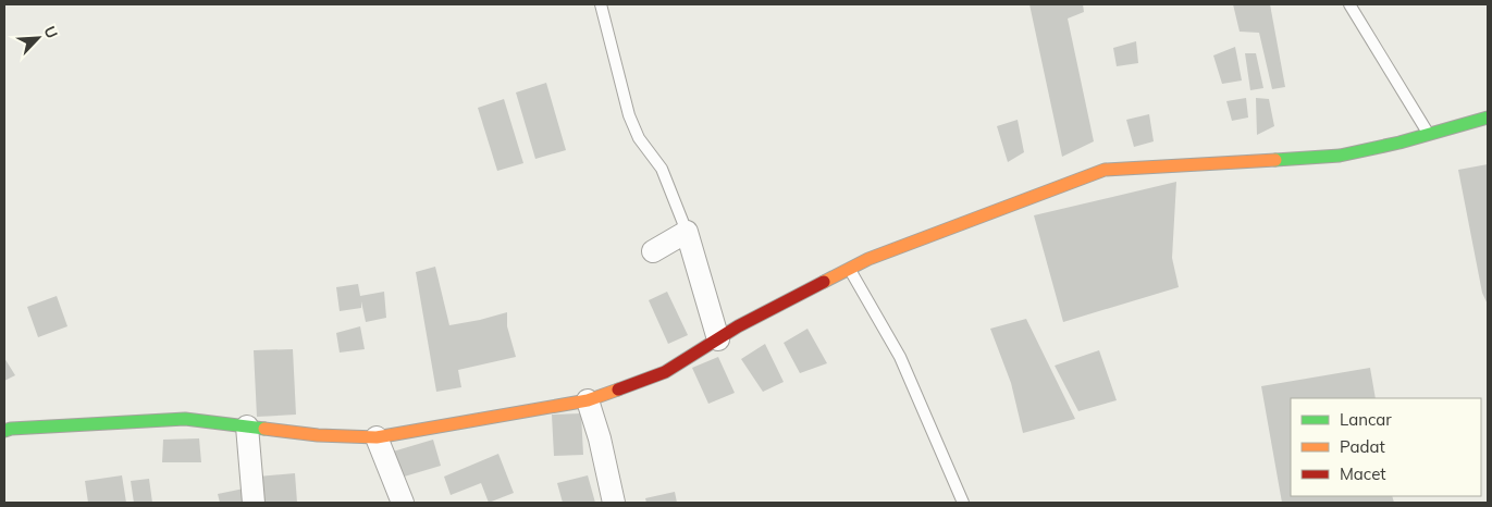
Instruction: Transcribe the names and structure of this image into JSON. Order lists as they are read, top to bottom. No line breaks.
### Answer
{"legend":["Lancar","Padat","Macet"],"north":"top right"}
